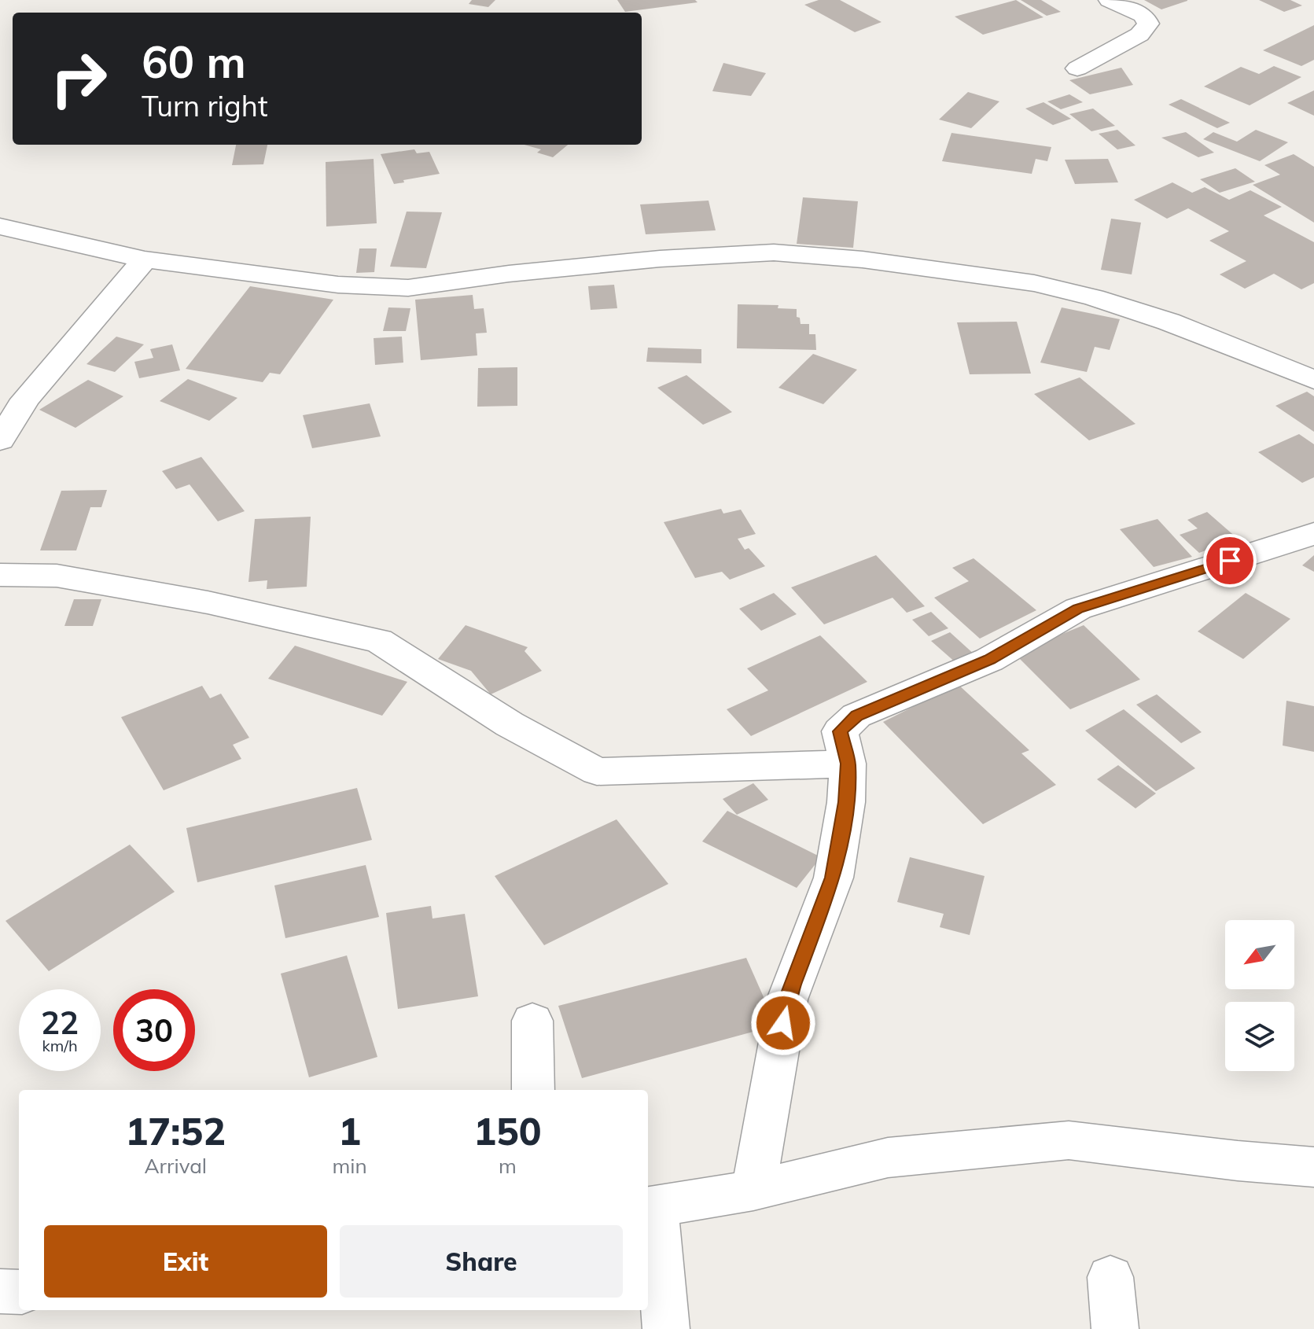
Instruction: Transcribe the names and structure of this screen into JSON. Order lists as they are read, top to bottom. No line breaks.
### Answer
{"north":"bottom left","page":{"turn":["60 m","Turn right"],"speed":"22 km/h","limit":"30","eta":["17:52","Arrival","1","min","150","m"],"buttons":["Exit","Share"]}}
